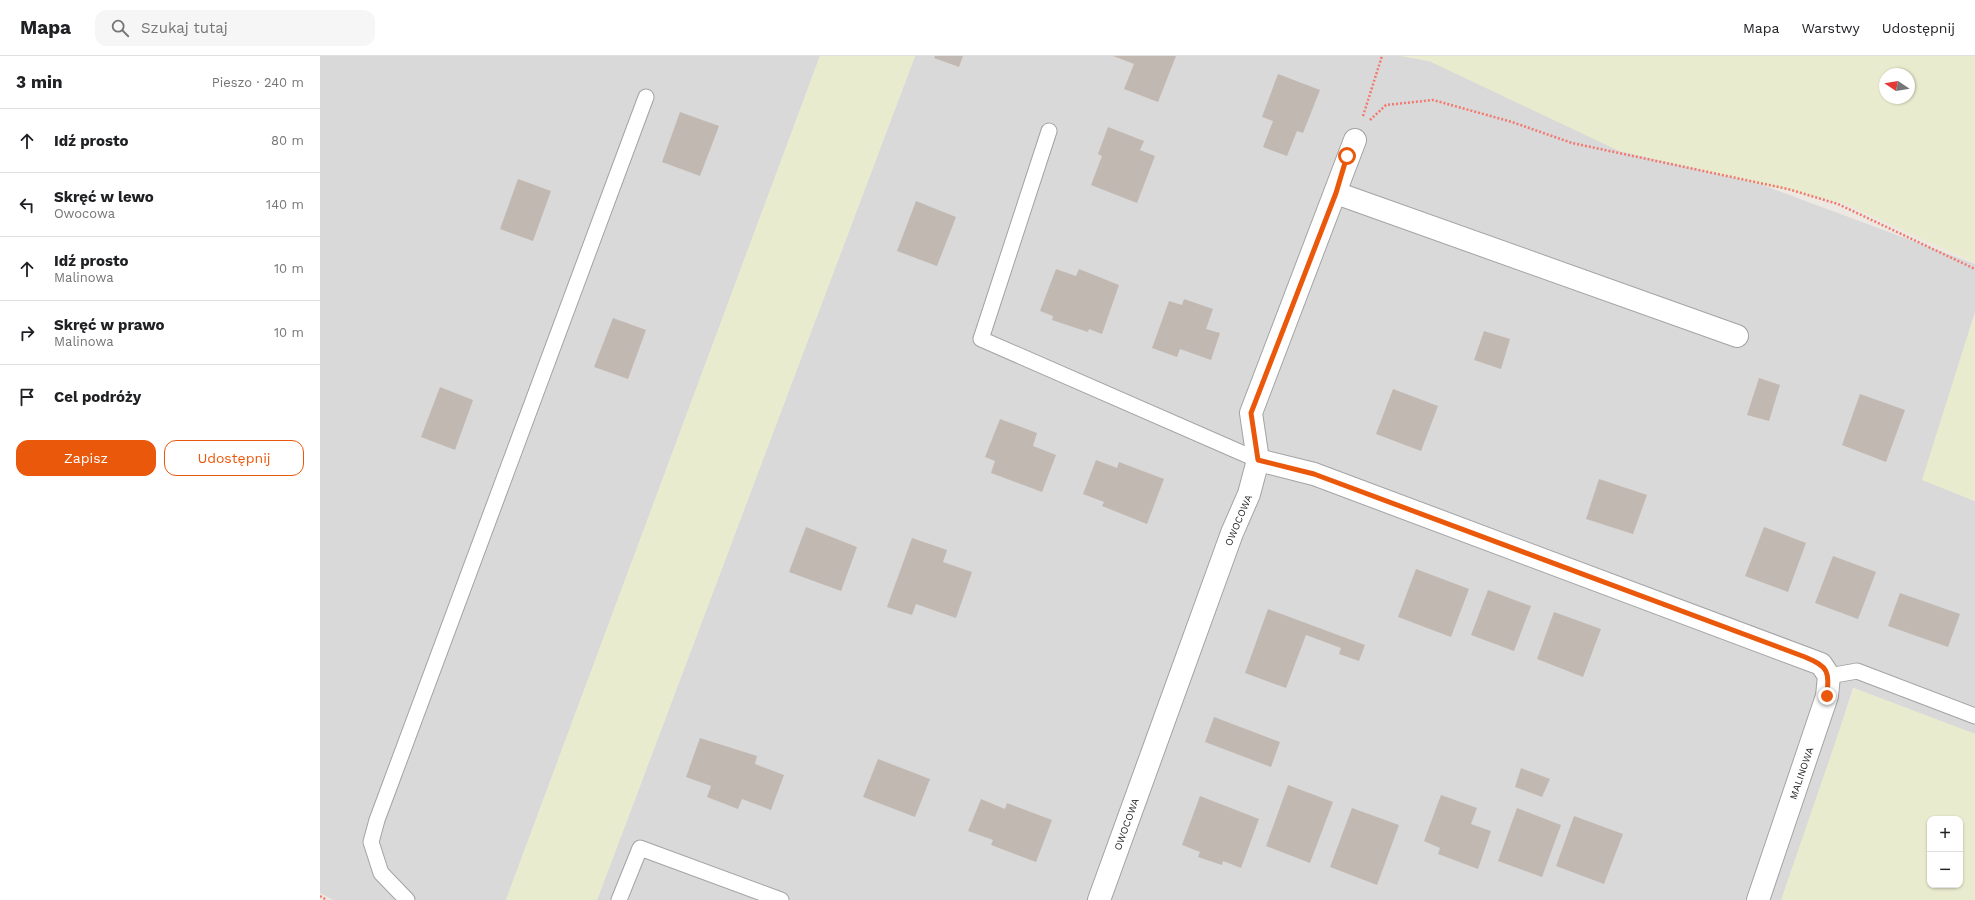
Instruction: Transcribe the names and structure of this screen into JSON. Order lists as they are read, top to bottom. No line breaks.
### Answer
{"streets":{"street":["OWOCOWA","MALINOWA"]},"north":"left","page":{"header":"Mapa","search":"Szukaj tutaj","nav":["Mapa","Warstwy","Udostępnij"],"heading":["3 min","Pieszo · 240 m"],"list":[["Idź prosto","80 m"],["Skręć w lewo","Owocowa","140 m"],["Idź prosto","Malinowa","10 m"],["Skręć w prawo","Malinowa","10 m"],"Cel podróży"],"buttons":["Zapisz","Udostępnij"],"map_buttons":["+","−"]}}
